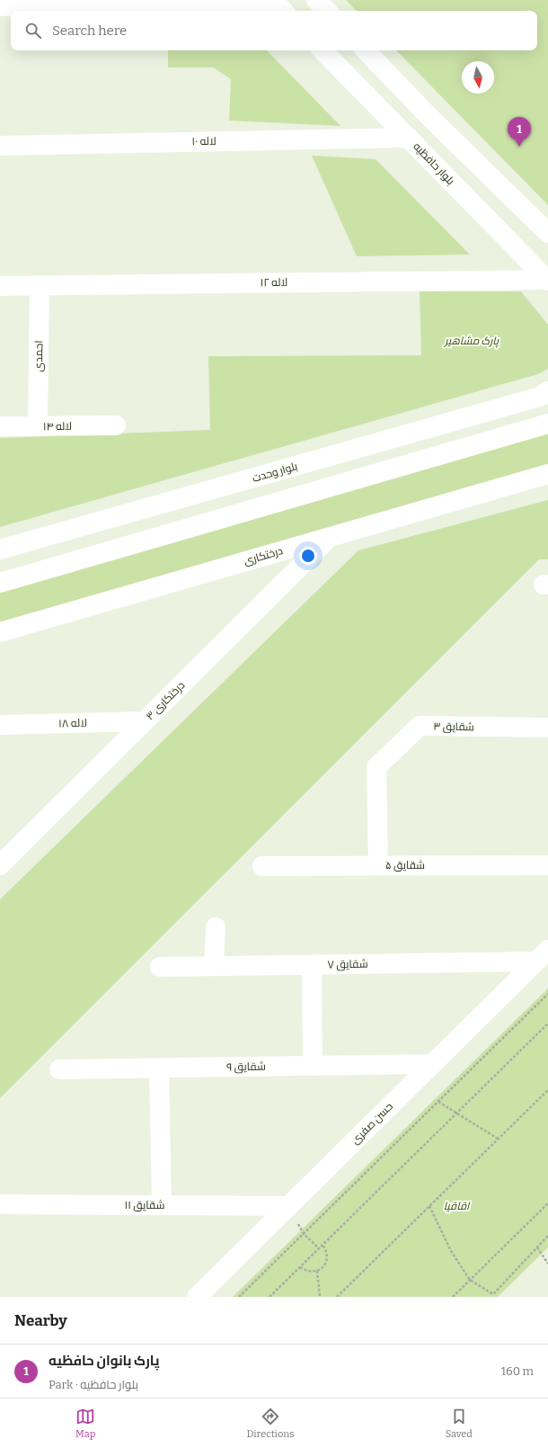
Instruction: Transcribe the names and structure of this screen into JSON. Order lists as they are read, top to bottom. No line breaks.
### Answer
{"streets":{"street":["لاله ۱۰","بلوار حافظیه","لاله ۱۲","احمدی","لاله ۱۴","بلوار وحدت","درختکاری","درختکاری ۳","لاله ۱۸","شقایق ۳","شقایق ۵","شقایق ۷","شقایق ۹","حسن صفری","شقایق ۱۱"]},"crossings":[["لاله ۱۰","بلوار حافظیه"],["بلوار حافظیه","لاله ۱۲"],["لاله ۱۲","احمدی"],["احمدی","لاله ۱۴"],["درختکاری","درختکاری ۳"],["درختکاری ۳","لاله ۱۸"],["شقایق ۳","شقایق ۵"],["شقایق ۷","حسن صفری"],["شقایق ۹","حسن صفری"],["حسن صفری","شقایق ۱۱"]],"parks":["پارک مشاهیر","اقاقیا"],"north":"bottom","page":{"search":"Search here","pins":"1","heading":"Nearby","list":[{"mark":"1","name":"پارک بانوان حافظیه","note":"Park · بلوار حافظیه","value":"160 m"}],"nav":["Map","Directions","Saved"]}}
